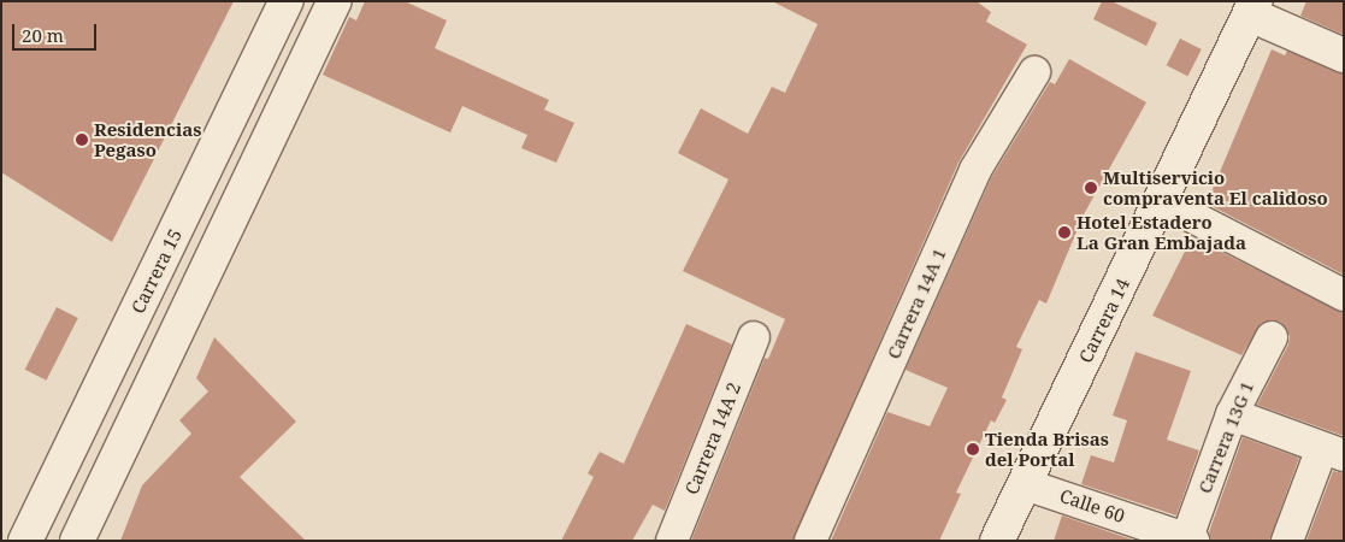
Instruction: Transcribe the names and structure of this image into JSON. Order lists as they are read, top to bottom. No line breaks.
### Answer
{"streets":{"main road":["Carrera 15","Carrera 14"],"street":["Carrera 14A 1","Carrera 13G 1","Carrera 14A 2","Calle 60"]},"crossings":[["Carrera 14","Calle 60"],["Carrera 13G 1","Calle 60"]],"places":["Residencias Pegaso","Multiservicio compraventa El calidoso","Hotel Estadero La Gran Embajada","Tienda Brisas del Portal"],"scale_bar":"20 m"}
